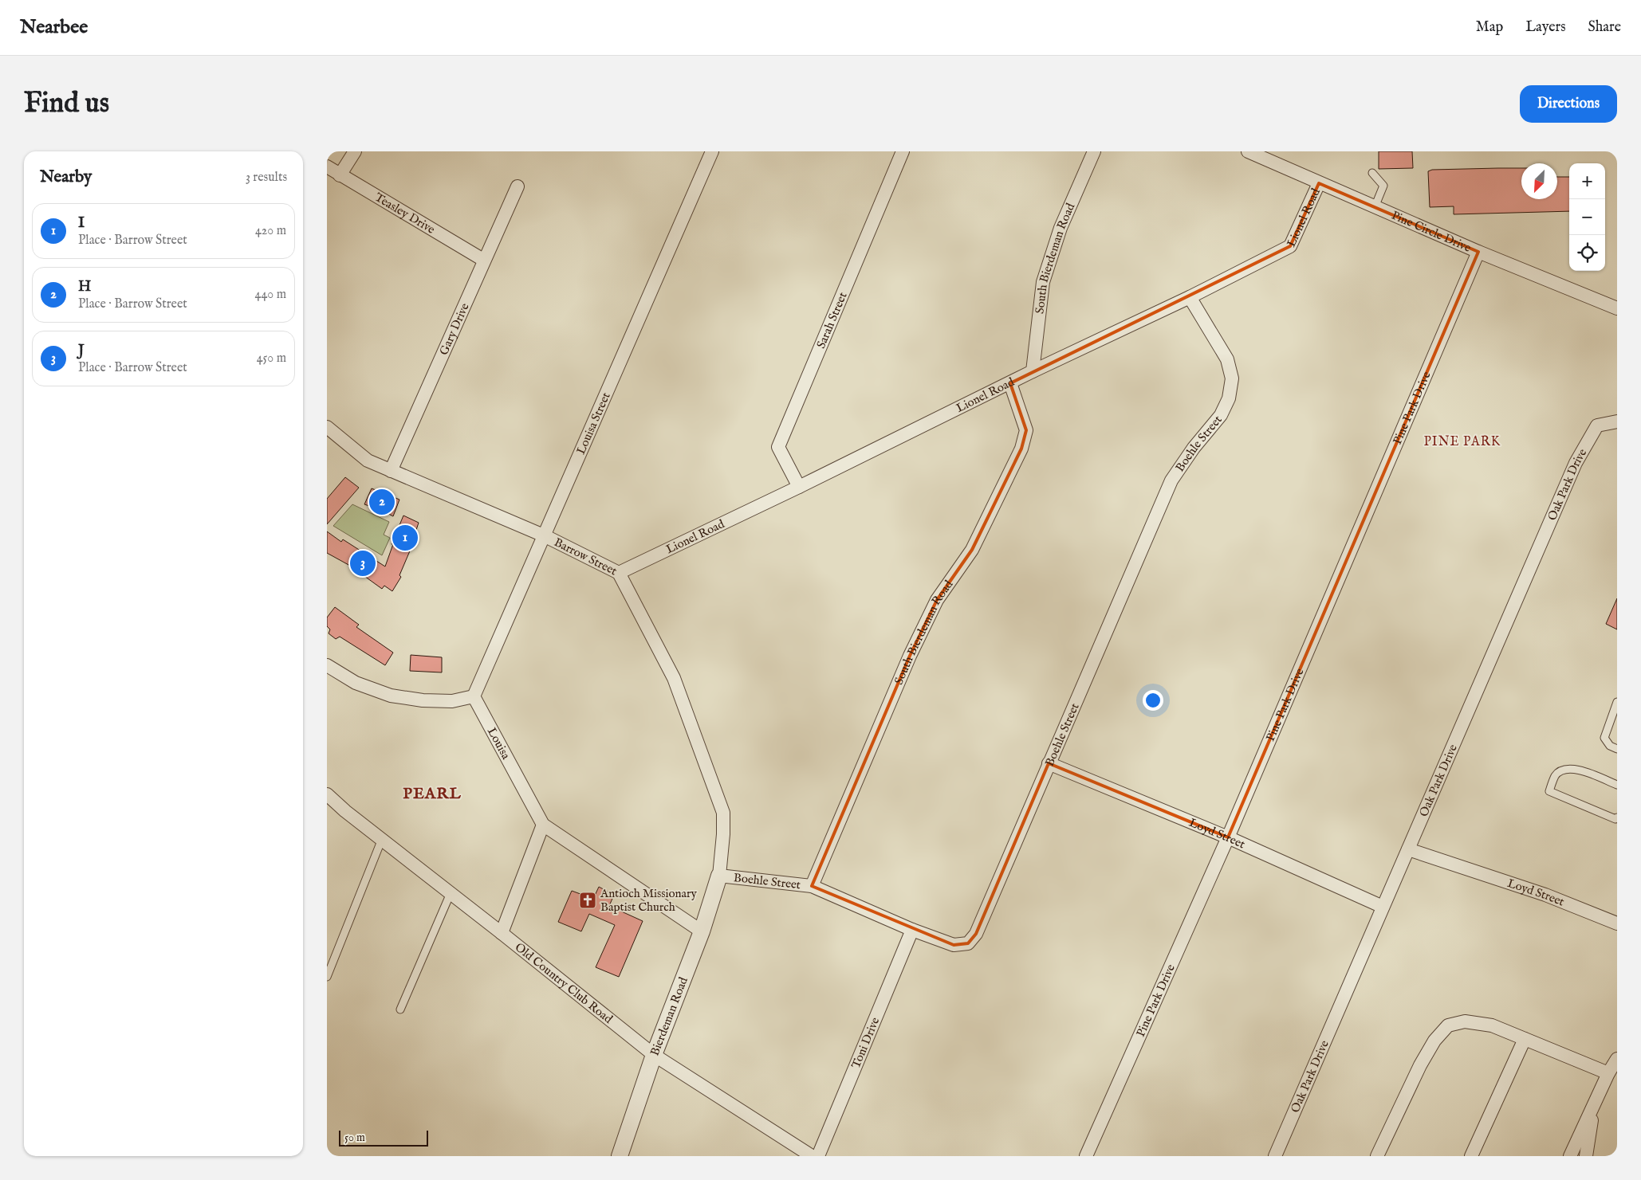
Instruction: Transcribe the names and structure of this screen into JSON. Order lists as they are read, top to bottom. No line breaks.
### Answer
{"streets":{"street":["Teasley Drive","Lionel Road","Pine Circle Drive","South Bierdeman Road","Sarah Street","Gary Drive","Pine Park Drive","Louisa Street","Boehle Street","Oak Park Drive","Barrow Street","Louisa","Loyd Street","Old Country Club Road","Bierdeman Road","Toni Drive"]},"crossings":[["Teasley Drive","Gary Drive"],["Lionel Road","Pine Circle Drive"],["Lionel Road","South Bierdeman Road"],["Lionel Road","Sarah Street"],["Lionel Road","Boehle Street"],["Lionel Road","Barrow Street"],["Pine Circle Drive","Pine Park Drive"],["South Bierdeman Road","Boehle Street"],["Gary Drive","Barrow Street"],["Pine Park Drive","Loyd Street"],["Louisa Street","Barrow Street"],["Louisa Street","Louisa"],["Boehle Street","Barrow Street"],["Boehle Street","Loyd Street"],["Boehle Street","Bierdeman Road"],["Boehle Street","Toni Drive"],["Oak Park Drive","Loyd Street"],["Barrow Street","Bierdeman Road"],["Old Country Club Road","Bierdeman Road"]],"districts":["PINE PARK","PEARL"],"places":{"church":["Antioch Missionary Baptist Church"]},"scale_bar":"50 m","north":"bottom left","page":{"header":"Nearbee","nav":["Map","Layers","Share"],"buttons":"Directions","title":"Find us","heading":["Nearby","3 results"],"map_buttons":["+","−"],"list":[{"mark":"1","name":"I","note":"Place · Barrow Street","value":"420 m"},{"mark":"2","name":"H","note":"Place · Barrow Street","value":"440 m"},{"mark":"3","name":"J","note":"Place · Barrow Street","value":"450 m"}],"pins":["2","1","3"],"scale":"50 m"}}
